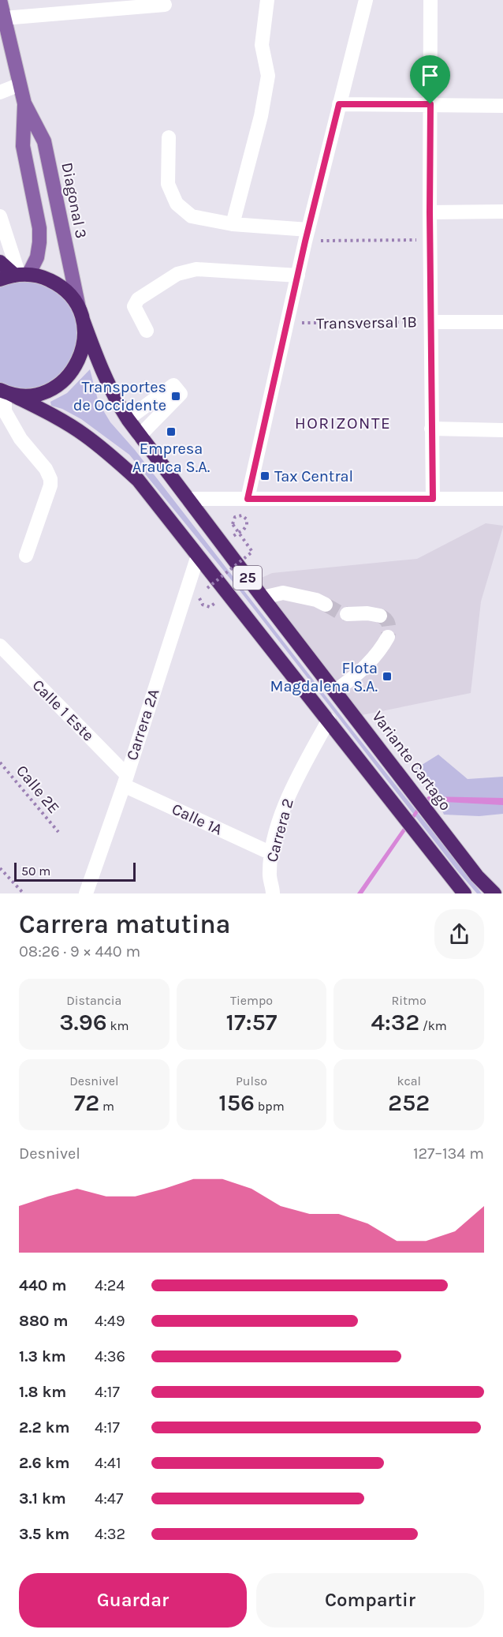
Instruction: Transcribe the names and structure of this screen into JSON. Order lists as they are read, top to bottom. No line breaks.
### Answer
{"streets":{"highway":["25","Variante Cartago"],"main road":["Diagonal 3"],"street":["Transversal 1B","Calle 1 Este","Carrera 2A","Calle 1A","Carrera 2"],"path":["Calle 2E"]},"crossings":[["Diagonal 3","25"],["Diagonal 3","Variante Cartago"],["25","Carrera 2A"],["25","Variante Cartago"],["25","Carrera 2"],["Calle 1 Este","Carrera 2A"],["Calle 1 Este","Calle 1A"],["Carrera 2A","Calle 1A"],["Calle 1A","Carrera 2"]],"districts":["HORIZONTE"],"places":{"transit":["Transportes de Occidente","Empresa Arauca S.A.","Tax Central","Flota Magdalena S.A."]},"scale_bar":"50 m","page":{"scale":"50 m","heading":["Carrera matutina","08:26 · 9 × 440 m"],"stats":[["Distancia","3.96 km"],["Tiempo","17:57"],["Ritmo","4:32 /km"],["Desnivel","72 m"],["Pulso","156 bpm"],["kcal","252"]],"chart":["Desnivel","127–134 m"],"list":[{"name":"440 m","note":"4:24"},{"name":"880 m","note":"4:49"},{"name":"1.3 km","note":"4:36"},{"name":"1.8 km","note":"4:17"},{"name":"2.2 km","note":"4:17"},{"name":"2.6 km","note":"4:41"},{"name":"3.1 km","note":"4:47"},{"name":"3.5 km","note":"4:32"}],"buttons":["Guardar","Compartir"]}}
